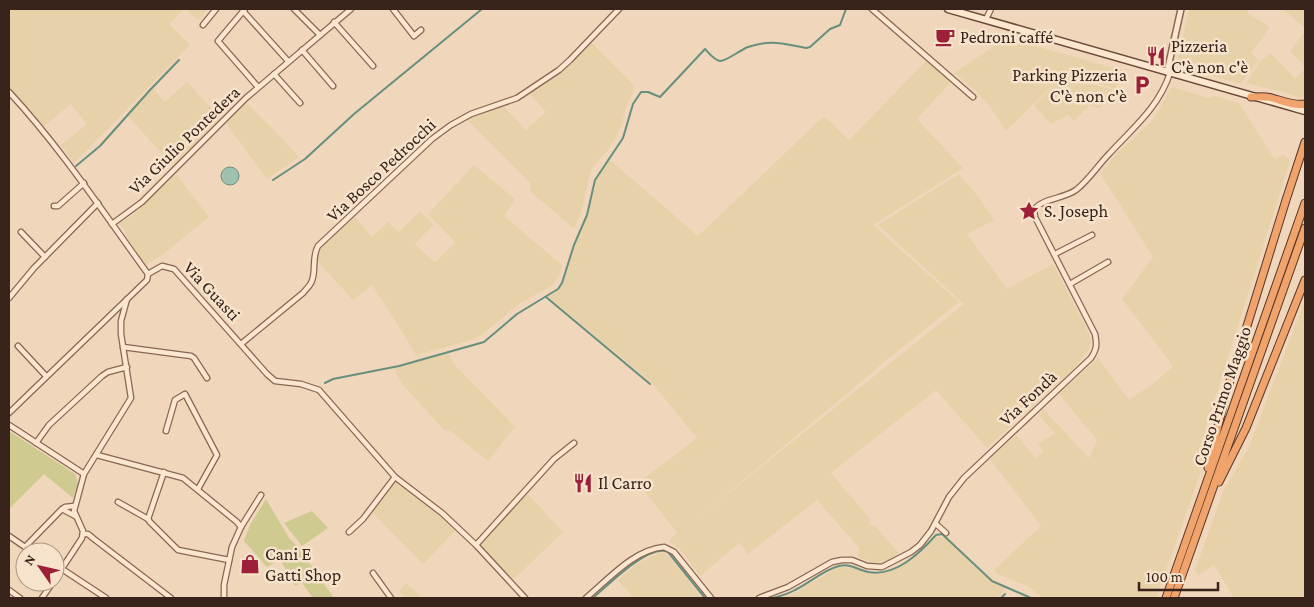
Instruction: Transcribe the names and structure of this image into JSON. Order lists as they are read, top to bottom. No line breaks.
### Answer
{"streets":{"highway":["Corso Primo Maggio"],"street":["Via Giulio Pontedera","Via Bosco Pedrocchi","Via Guasti","Via Fondà"]},"crossings":[["Via Bosco Pedrocchi","Via Guasti"]],"places":{"cafe":["Pedroni caffé"],"restaurant":["Pizzeria C'è non c'è","Il Carro"],"parking":["Parking Pizzeria C'è non c'è"],"place":["S. Joseph"],"shop":["Cani E Gatti Shop"]},"scale_bar":"100 m","north":"top left"}
